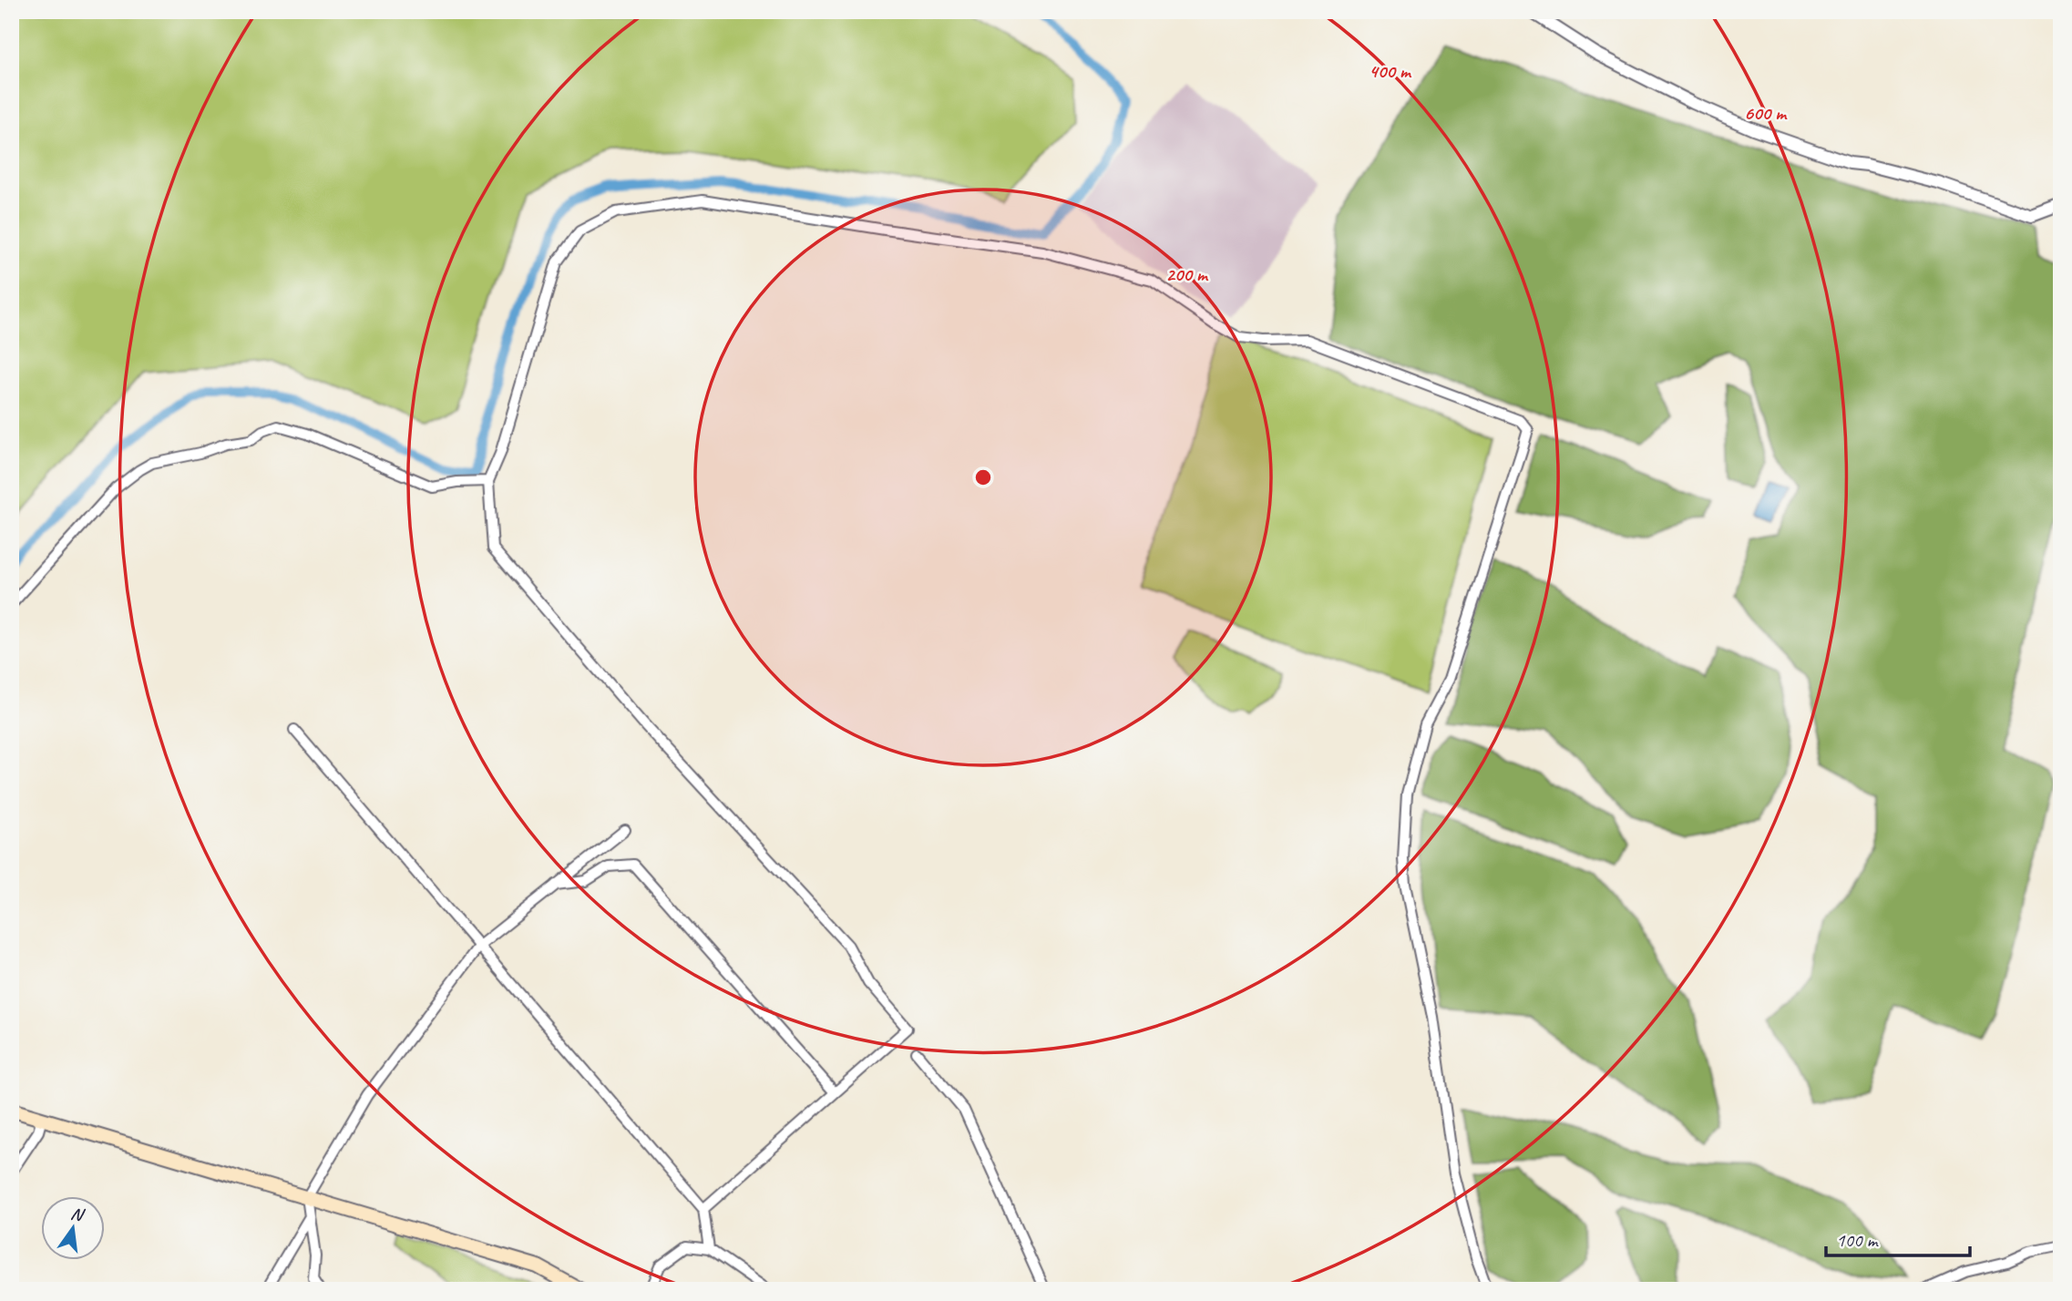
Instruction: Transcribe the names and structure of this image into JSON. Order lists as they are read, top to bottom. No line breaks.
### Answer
{"scale_bar":"100 m","north":"top","rings":["400 m","600 m","200 m"]}
